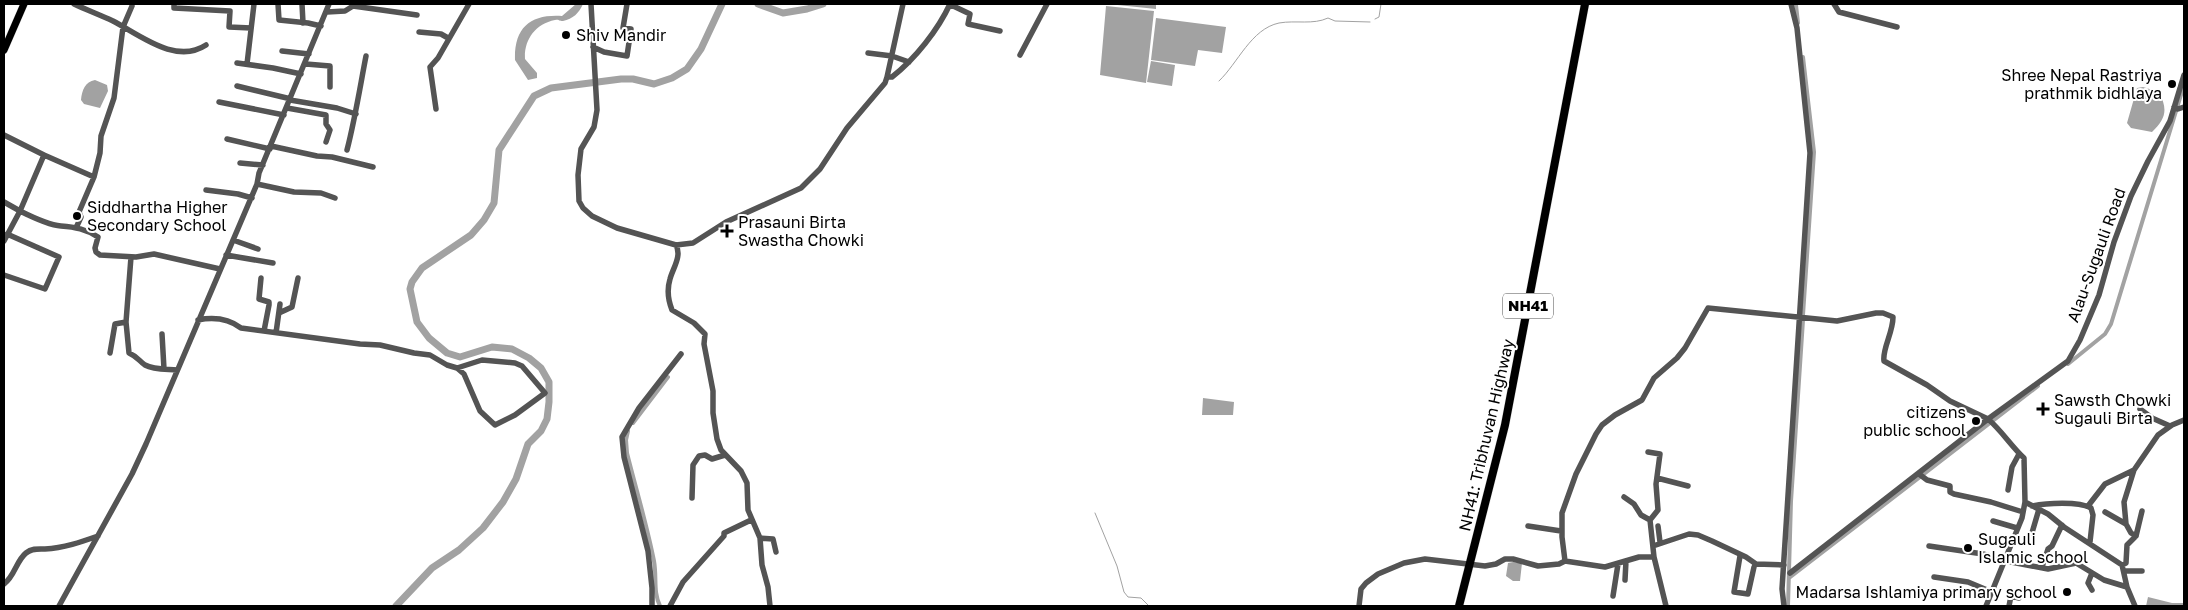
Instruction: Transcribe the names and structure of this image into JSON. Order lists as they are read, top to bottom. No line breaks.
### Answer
{"streets":{"highway":["NH41","NH41: Tribhuvan Highway"],"street":["Alau-Sugauli Road"]},"places":{"other":["Shiv Mandir","Shree Nepal Rastriya prathmik bidhlaya","Siddhartha Higher Secondary School","citizens public school","Sugauli Islamic school","Madarsa Ishlamiya primary school"],"health":["Prasauni Birta Swastha Chowki","Sawsth Chowki Sugauli Birta"]}}
